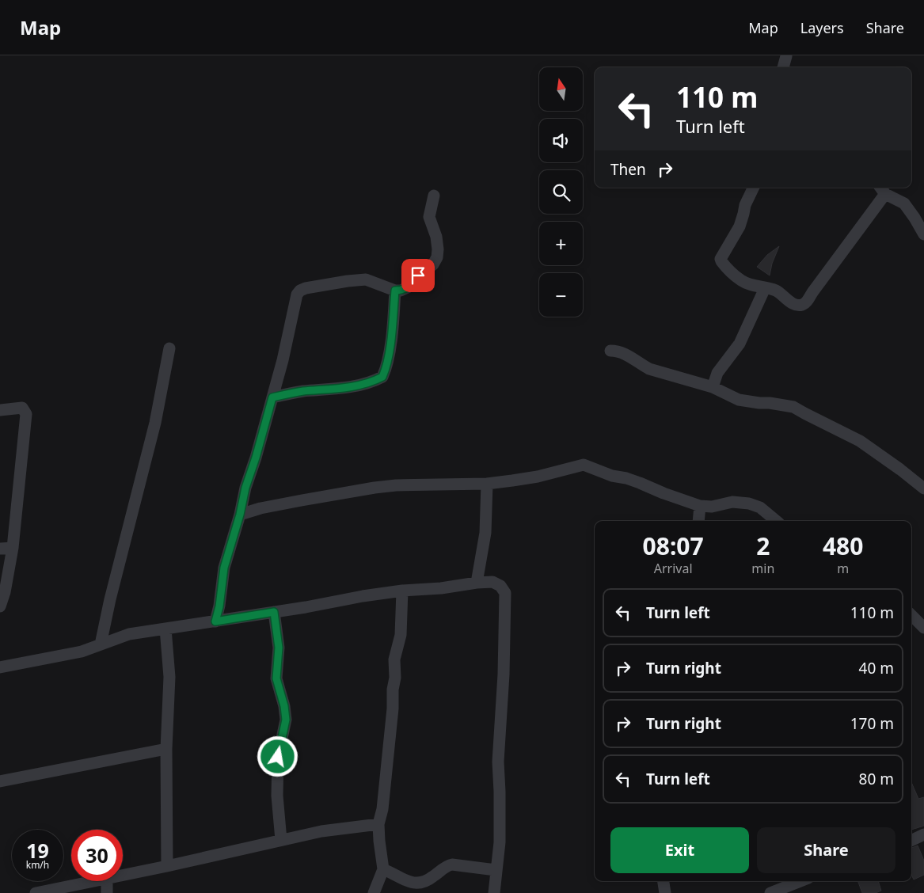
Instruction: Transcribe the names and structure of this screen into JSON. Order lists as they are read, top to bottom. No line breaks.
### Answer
{"north":"top","page":{"header":"Map","nav":["Map","Layers","Share"],"map_buttons":["+","−"],"turn":["110 m","Turn left"],"then":"Then","eta":["08:07","Arrival","2","min","480","m"],"list":[{"name":"Turn left","value":"110 m"},{"name":"Turn right","value":"40 m"},{"name":"Turn right","value":"170 m"},{"name":"Turn left","value":"80 m"}],"buttons":["Exit","Share"],"speed":"19 km/h","limit":"30"}}
